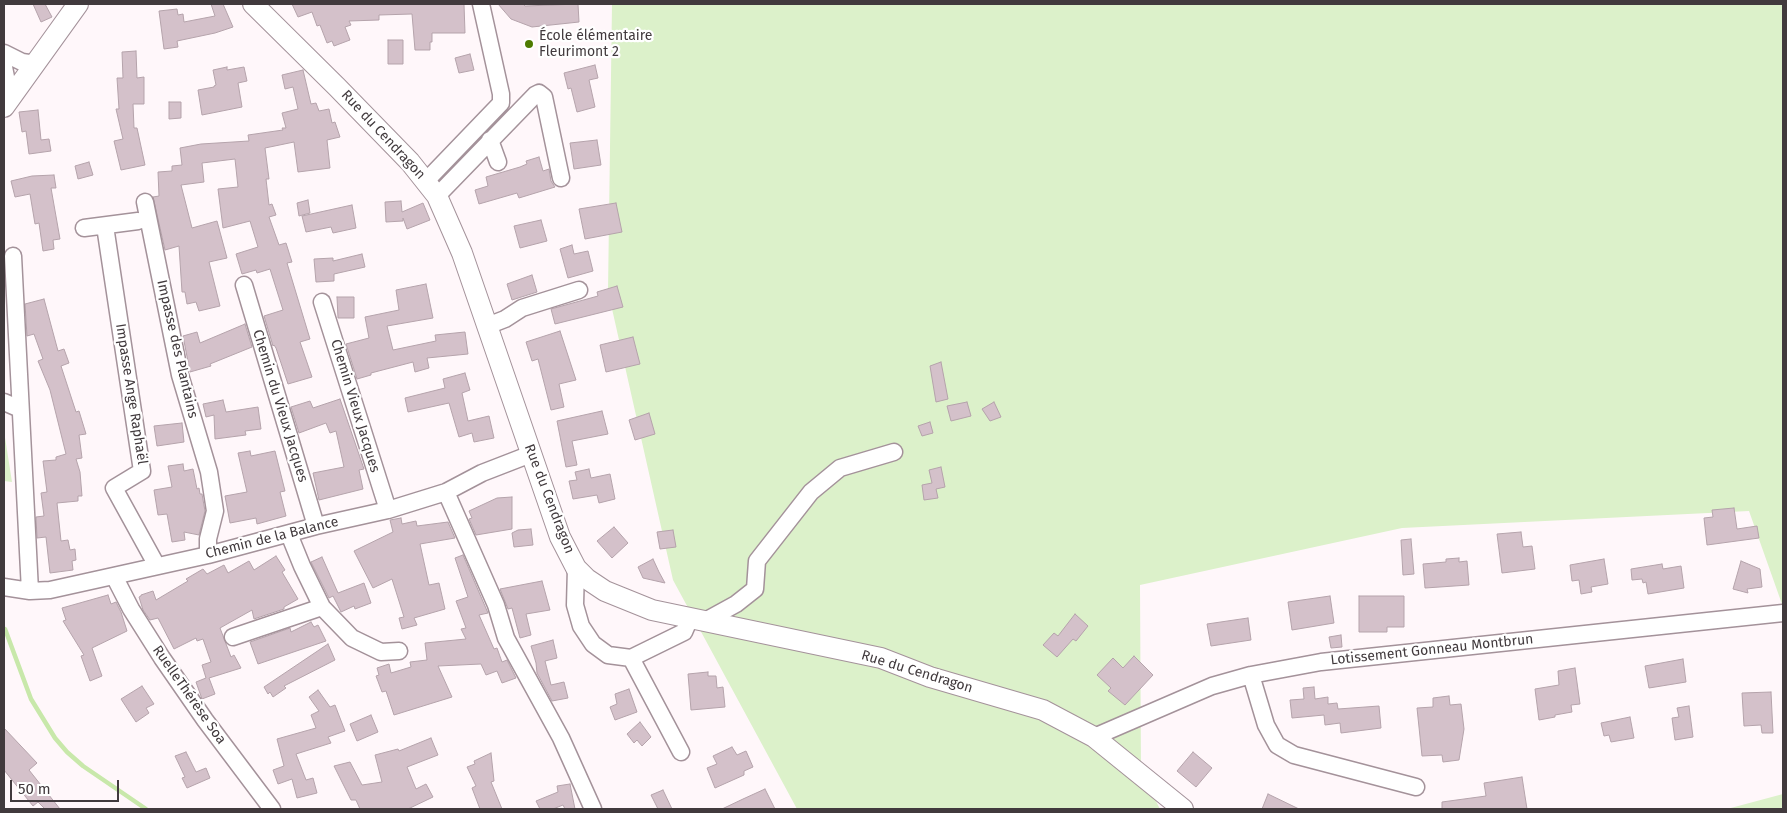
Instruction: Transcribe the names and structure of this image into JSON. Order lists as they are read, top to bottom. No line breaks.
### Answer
{"streets":{"main road":["Rue du Cendragon"],"street":["Impasse des Plantains","Impasse Ange Raphaël","Chemin du Vieux Jacques","Chemin Vieux Jacques","Chemin de la Balance","Lotissement Gonneau Montbrun","RuelleThérèse Soa"]},"crossings":[["Rue du Cendragon","Chemin de la Balance"],["Rue du Cendragon","Lotissement Gonneau Montbrun"],["Impasse des Plantains","Chemin de la Balance"],["Impasse Ange Raphaël","Chemin de la Balance"],["Chemin du Vieux Jacques","Chemin de la Balance"],["Chemin Vieux Jacques","Chemin de la Balance"],["Chemin de la Balance","RuelleThérèse Soa"]],"places":["École élémentaire Fleurimont 2"],"scale_bar":"50 m"}
